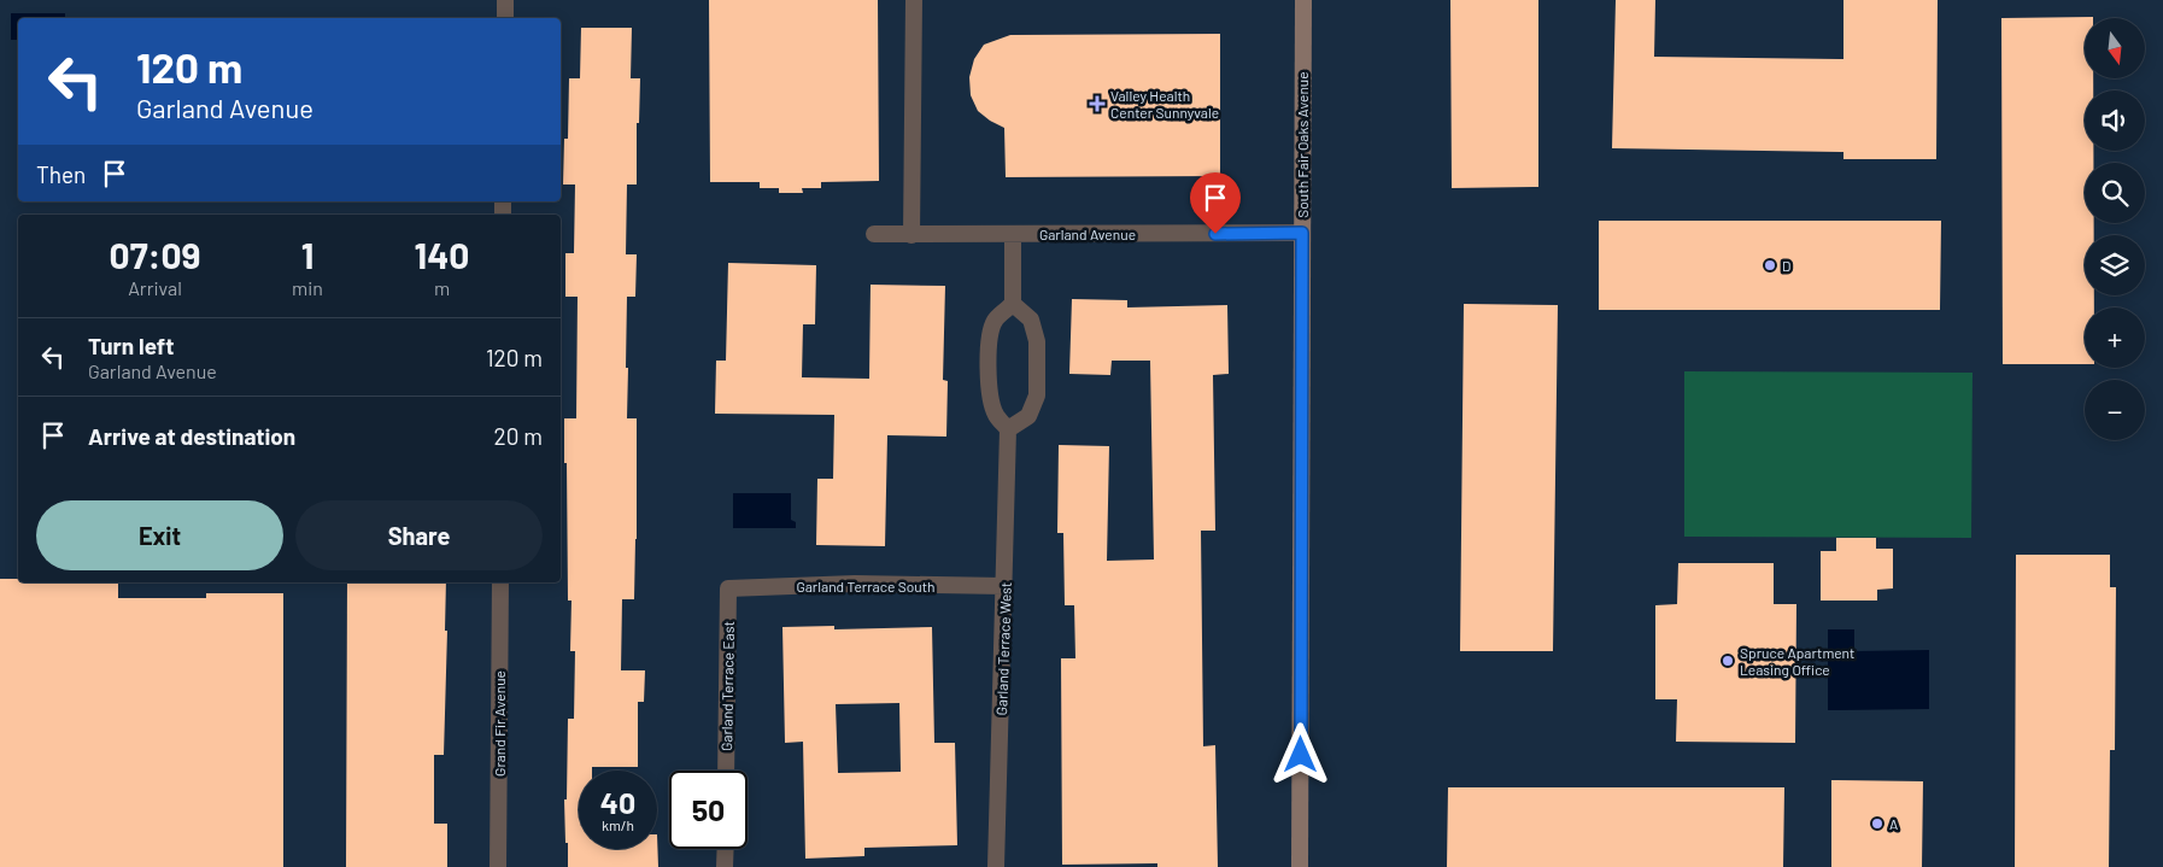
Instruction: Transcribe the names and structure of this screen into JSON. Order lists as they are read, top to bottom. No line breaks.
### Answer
{"streets":{"main road":["South Fair Oaks Avenue"],"street":["Garland Avenue","Garland Terrace South","Garland Terrace West","Garland Terrace East","Grand Fir Avenue"]},"crossings":[["South Fair Oaks Avenue","Garland Avenue"],["Garland Terrace South","Garland Terrace West"],["Garland Terrace South","Garland Terrace East"]],"places":{"health":["Valley Health Center Sunnyvale"],"other":["D","Spruce Apartment Leasing Office","A"]},"north":"bottom","page":{"map_buttons":["+","−"],"turn":["120 m","Garland Avenue"],"then":"Then","eta":["07:09","Arrival","1","min","140","m"],"list":[{"name":"Turn left","note":"Garland Avenue","value":"120 m"},{"name":"Arrive at destination","value":"20 m"}],"buttons":["Exit","Share"],"speed":"40 km/h","limit":"50"}}
